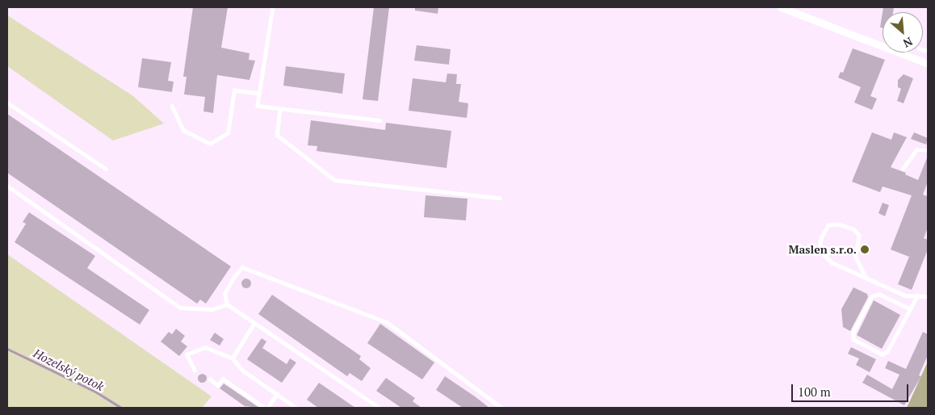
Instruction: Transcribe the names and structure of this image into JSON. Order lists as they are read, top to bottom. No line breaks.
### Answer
{"water":["Hozelský potok"],"places":["Maslen s.r.o."],"scale_bar":"100 m","north":"bottom right"}
